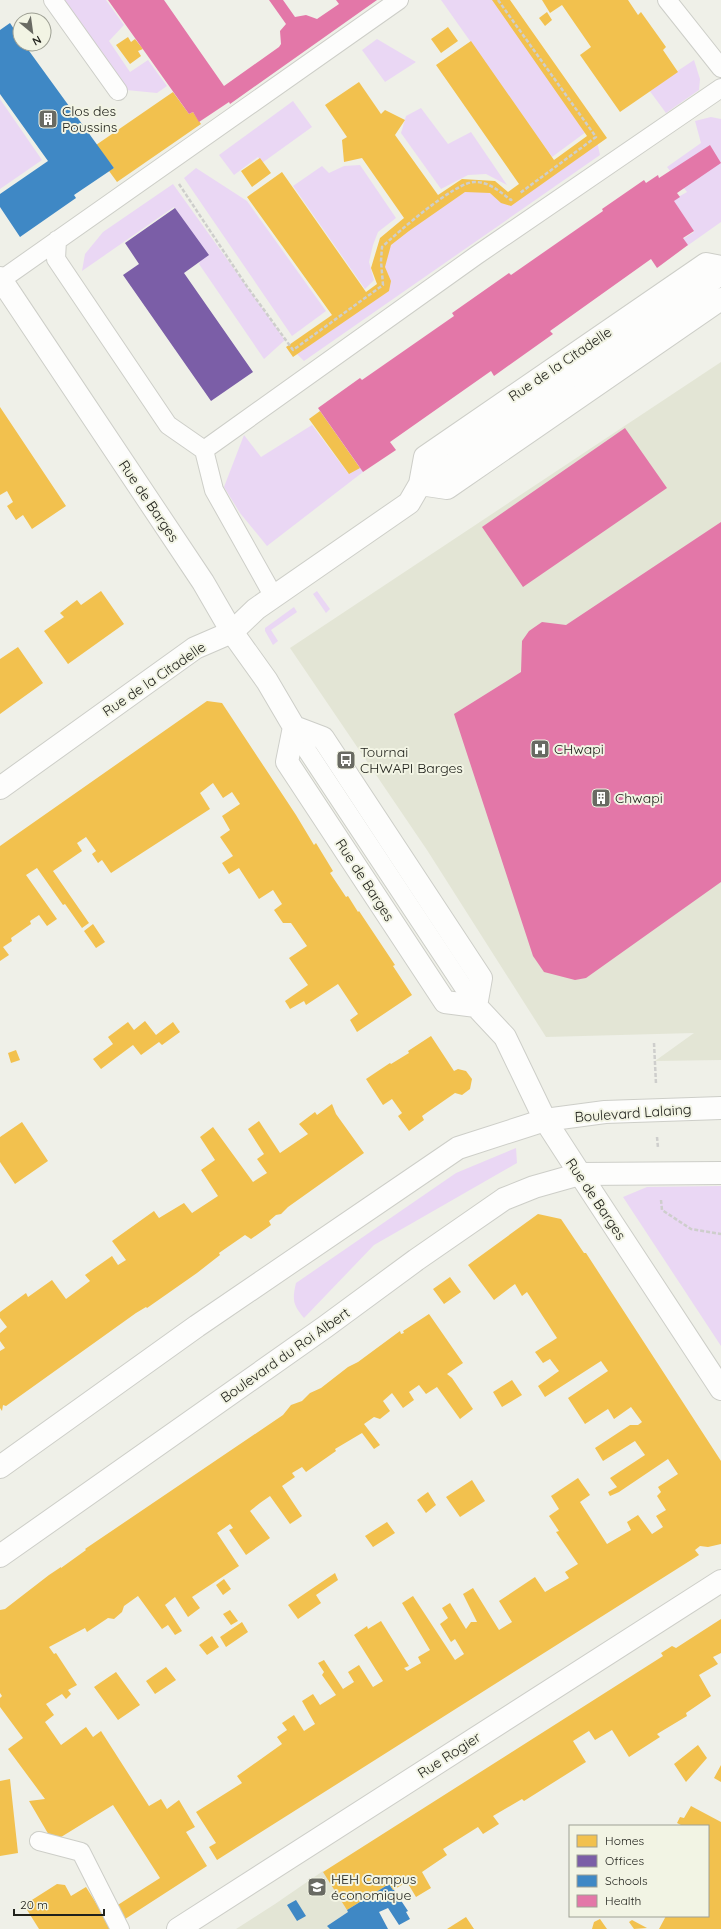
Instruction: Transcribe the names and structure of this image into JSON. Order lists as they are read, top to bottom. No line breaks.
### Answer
{"streets":{"street":["Rue de la Citadelle","Rue de Barges","Boulevard Lalaing","Boulevard du Roi Albert","Rue Rogier"]},"crossings":[["Rue de la Citadelle","Rue de Barges"],["Rue de Barges","Boulevard Lalaing"],["Rue de Barges","Boulevard du Roi Albert"]],"places":{"building":["Clos des Poussins","Chwapi"],"hospital":["CHwapi"],"bus stop":["Tournai CHWAPI Barges"],"school or university":["HEH Campus économique"]},"legend":["Homes","Offices","Schools","Health"],"scale_bar":"20 m","north":"bottom right"}
